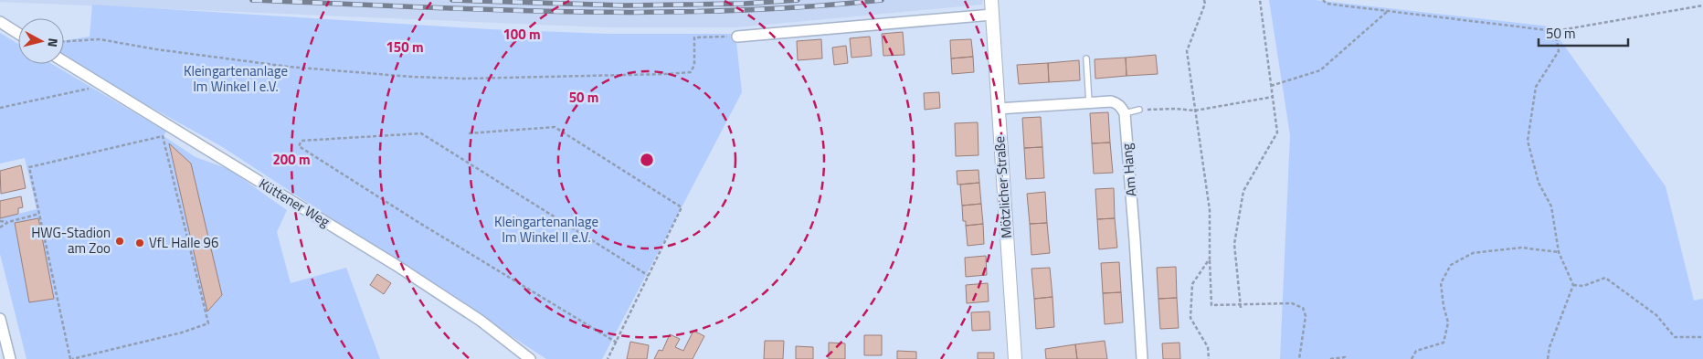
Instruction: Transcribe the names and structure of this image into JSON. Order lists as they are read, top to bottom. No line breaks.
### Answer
{"streets":{"street":["Am Hang","Mötzlicher Straße","Küttener Weg"]},"parks":["Kleingartenanlage Im Winkel I e.V.","Kleingartenanlage Im Winkel II e.V."],"places":["HWG-Stadion am Zoo","VfL Halle 96"],"scale_bar":"50 m","north":"right","rings":["100 m","150 m","50 m","200 m"]}
